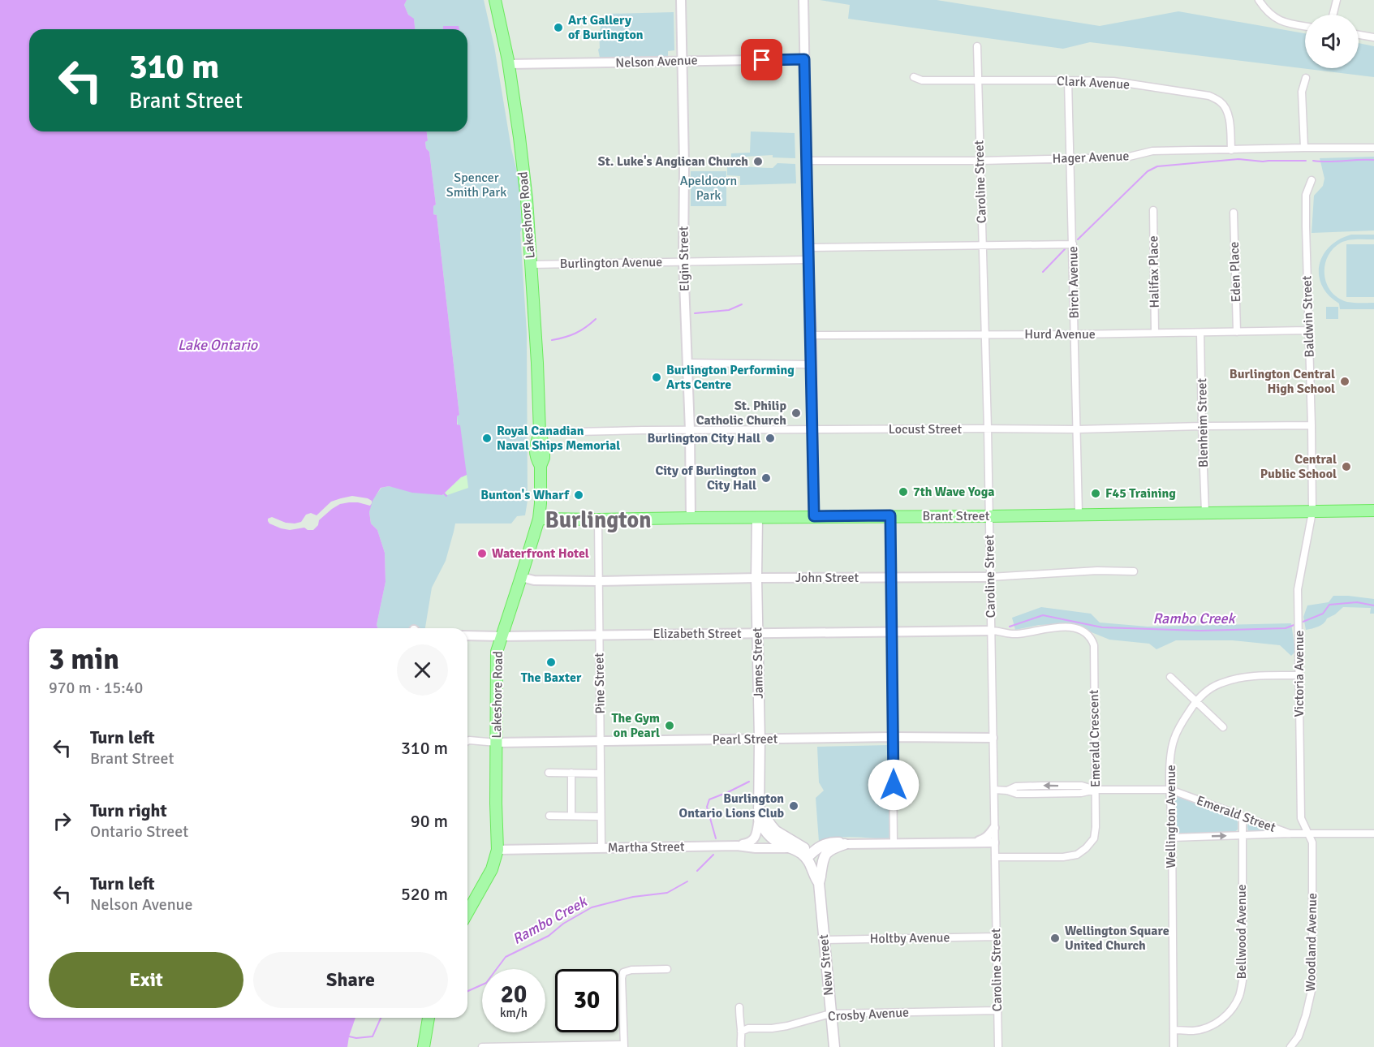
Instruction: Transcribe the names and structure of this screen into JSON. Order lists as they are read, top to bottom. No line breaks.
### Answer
{"streets":{"main road":["Lakeshore Road","Brant Street","James Street","New Street"],"street":["Nelson Avenue","Clark Avenue","Hager Avenue","Caroline Street","Elgin Street","Burlington Avenue","Halifax Place","Eden Place","Birch Avenue","Baldwin Street","Hurd Avenue","Blenheim Street","Locust Street","John Street","Elizabeth Street","Victoria Avenue","Pine Street","Emerald Crescent","Pearl Street","Emerald Street","Wellington Avenue","Martha Street","Bellwood Avenue","Holtby Avenue","Woodland Avenue","Crosby Avenue"]},"crossings":[["Nelson Avenue","Lakeshore Road"],["Nelson Avenue","Elgin Street"],["Clark Avenue","Hager Avenue"],["Clark Avenue","Caroline Street"],["Clark Avenue","Birch Avenue"],["Hager Avenue","Caroline Street"],["Hager Avenue","Birch Avenue"],["Caroline Street","Hurd Avenue"],["Caroline Street","Locust Street"],["Caroline Street","Brant Street"],["Caroline Street","John Street"],["Caroline Street","Elizabeth Street"],["Caroline Street","Emerald Crescent"],["Caroline Street","Pearl Street"],["Caroline Street","Emerald Street"],["Caroline Street","Holtby Avenue"],["Caroline Street","Crosby Avenue"],["Lakeshore Road","Burlington Avenue"],["Lakeshore Road","Locust Street"],["Lakeshore Road","Brant Street"],["Lakeshore Road","John Street"],["Lakeshore Road","Elizabeth Street"],["Lakeshore Road","Pearl Street"],["Lakeshore Road","Martha Street"],["Elgin Street","Burlington Avenue"],["Elgin Street","Locust Street"],["Elgin Street","Brant Street"],["Halifax Place","Hurd Avenue"],["Eden Place","Hurd Avenue"],["Birch Avenue","Hurd Avenue"],["Birch Avenue","Locust Street"],["Birch Avenue","Brant Street"],["Baldwin Street","Hurd Avenue"],["Baldwin Street","Locust Street"],["Baldwin Street","Brant Street"],["Baldwin Street","Victoria Avenue"],["Hurd Avenue","Blenheim Street"],["Blenheim Street","Locust Street"],["Blenheim Street","Brant Street"],["Brant Street","James Street"],["Brant Street","Victoria Avenue"],["Brant Street","Pine Street"],["John Street","James Street"],["John Street","Pine Street"],["Elizabeth Street","James Street"],["Elizabeth Street","Pine Street"],["Elizabeth Street","Emerald Crescent"],["James Street","Pearl Street"],["Victoria Avenue","Emerald Street"],["Victoria Avenue","Wellington Avenue"],["Victoria Avenue","Woodland Avenue"],["Pine Street","Pearl Street"],["Pine Street","Martha Street"],["Emerald Crescent","Emerald Street"],["Emerald Street","Wellington Avenue"],["Emerald Street","Bellwood Avenue"],["Emerald Street","Woodland Avenue"],["Wellington Avenue","Bellwood Avenue"],["Holtby Avenue","New Street"],["New Street","Crosby Avenue"]],"districts":["Burlington"],"water":["Lake Ontario","Rambo Creek"],"parks":["Spencer Smith Park","Apeldoorn Park"],"places":["Art Gallery of Burlington","St. Luke's Anglican Church","Burlington Performing Arts Centre","Burlington Central High School","St. Philip Catholic Church","Royal Canadian Naval Ships Memorial","Burlington City Hall","Central Public School","City of Burlington City Hall","7th Wave Yoga","F45 Training","Bunton's Wharf","Waterfront Hotel","The Baxter","The Gym on Pearl","Burlington Ontario Lions Club","Wellington Square United Church"],"page":{"turn":["310 m","Brant Street"],"heading":["3 min","970 m · 15:40"],"list":[{"name":"Turn left","note":"Brant Street","value":"310 m"},{"name":"Turn right","note":"Ontario Street","value":"90 m"},{"name":"Turn left","note":"Nelson Avenue","value":"520 m"}],"buttons":["Exit","Share"],"speed":"20 km/h","limit":"30"}}
